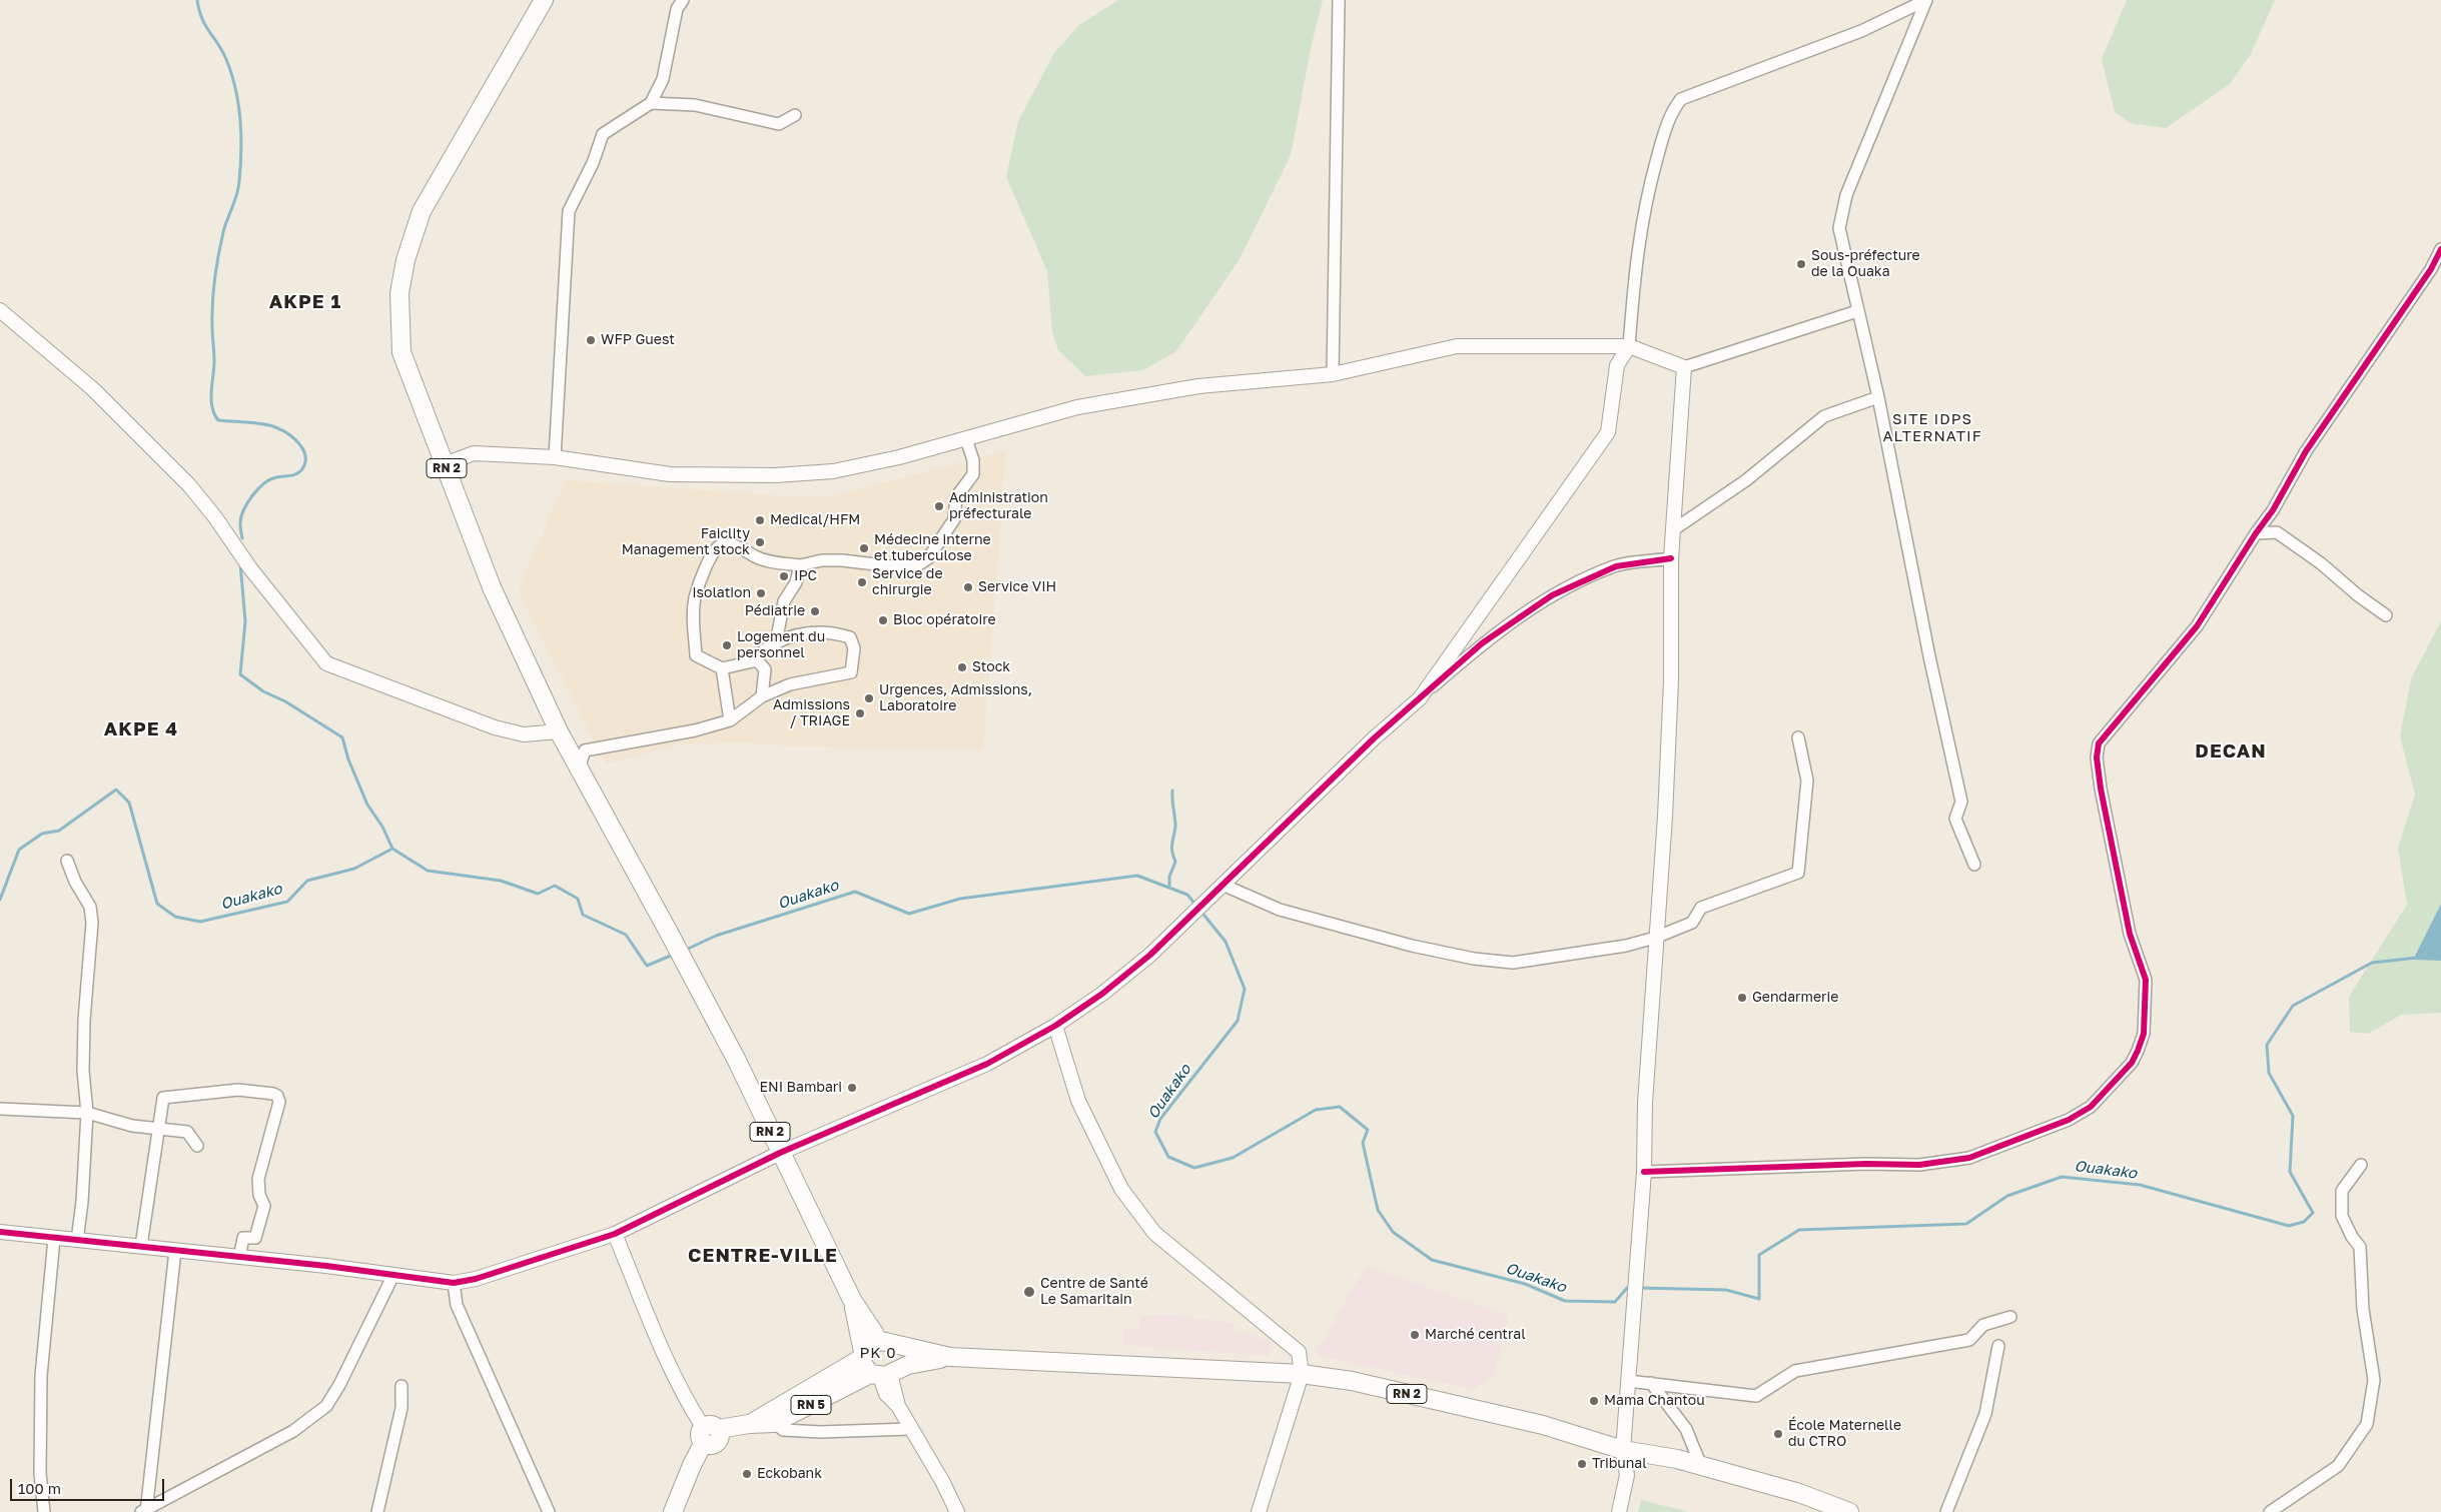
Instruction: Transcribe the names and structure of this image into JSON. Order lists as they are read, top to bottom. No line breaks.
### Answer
{"streets":{"main road":["RN 2","RN 5"]},"crossings":[["RN 2","RN 5"]],"districts":["AKPE 1","SITE IDPS ALTERNATIF","AKPE 4","DECAN","CENTRE-VILLE","PK 0"],"water":["Ouakako"],"places":["Sous-préfecture de la Ouaka","WFP Guest","Administration préfecturale","Medical/HFM","Faiclity Management stock","Médecine interne et tuberculose","IPC","Service de chirurgie","Service VIH","Isolation","Pédiatrie","Bloc opératoire","Logement du personnel","Stock","Urgences, Admissions, Laboratoire","Admissions / TRIAGE","Gendarmerie","ENI Bambari","Centre de Santé Le Samaritain","Marché central","Mama Chantou","École Maternelle du CTRO","Tribunal","Eckobank"],"scale_bar":"100 m"}
